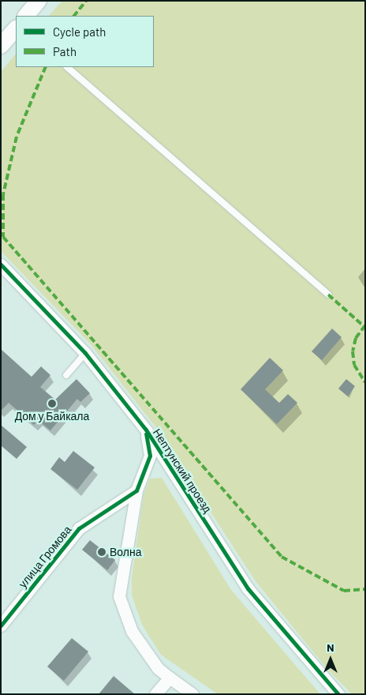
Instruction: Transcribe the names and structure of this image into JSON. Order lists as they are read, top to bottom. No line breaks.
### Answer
{"streets":{"street":["Нептунский проезд","улица Громова"]},"places":["Дом у Байкала","Волна"],"legend":["Cycle path","Path"],"north":"top"}
